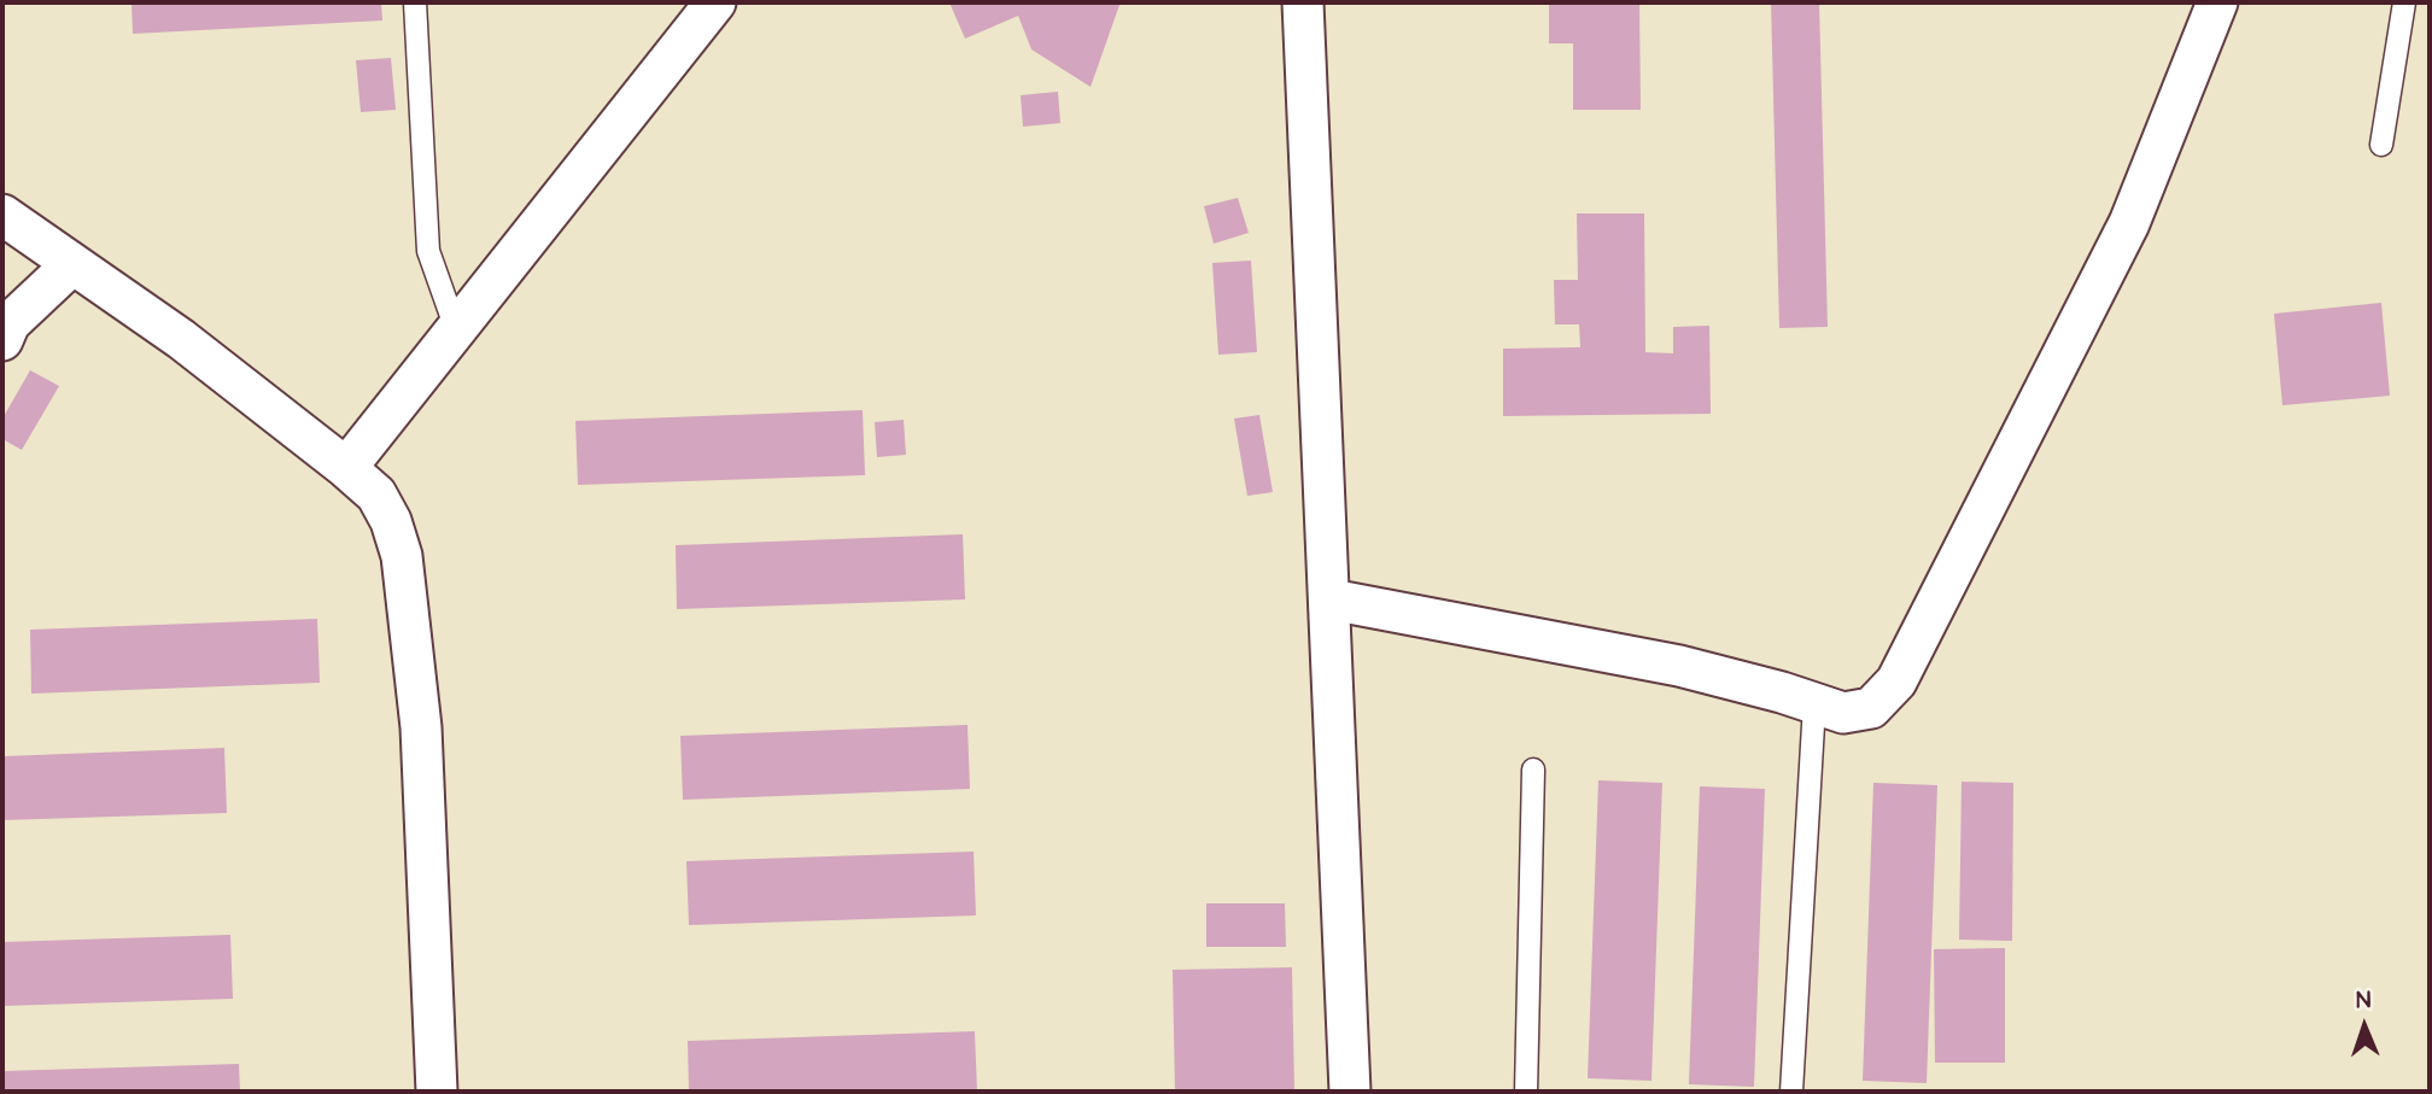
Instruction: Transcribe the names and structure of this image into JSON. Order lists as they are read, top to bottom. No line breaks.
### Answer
{"north":"top"}
